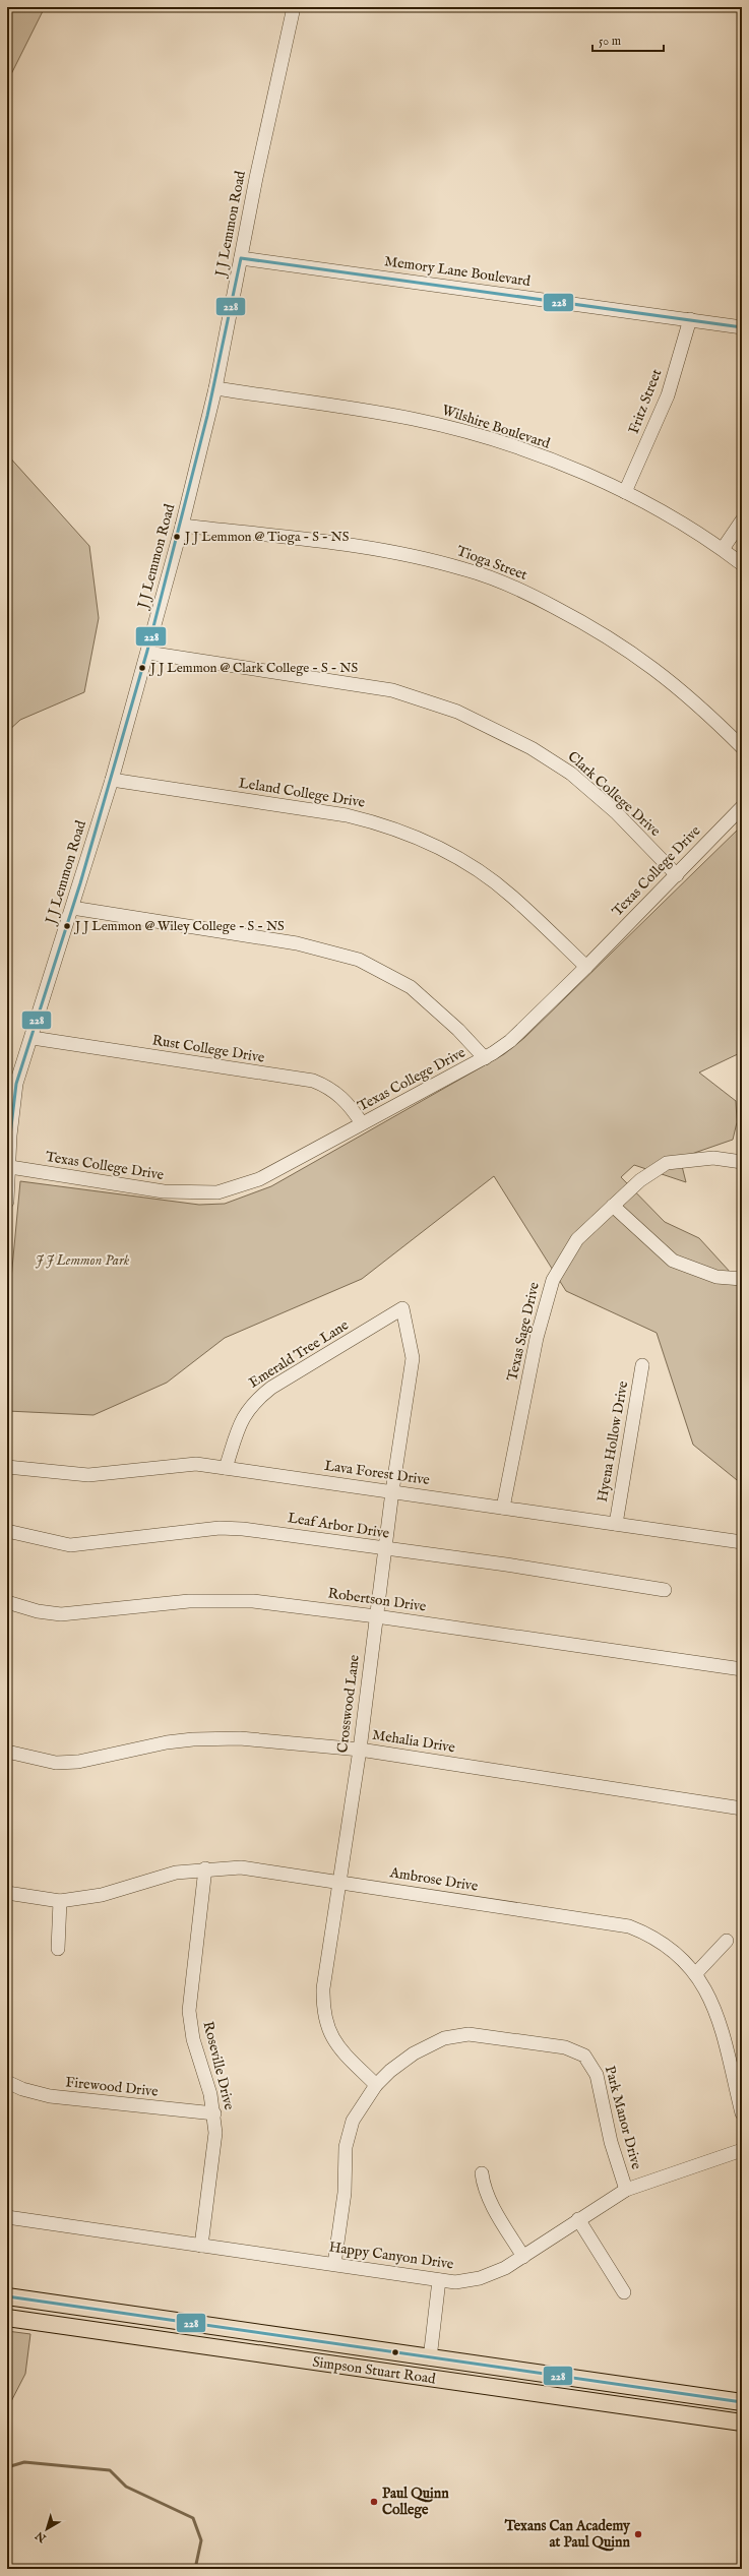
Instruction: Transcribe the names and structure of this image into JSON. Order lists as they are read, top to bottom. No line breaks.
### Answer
{"streets":{"main road":["Simpson Stuart Road"],"street":["J J Lemmon Road","Memory Lane Boulevard","Fritz Street","Wilshire Boulevard","Tioga Street","Leland College Drive","Clark College Drive","Texas College Drive","Rust College Drive","Texas Sage Drive","Emerald Tree Lane","Hyena Hollow Drive","Lava Forest Drive","Leaf Arbor Drive","Robertson Drive","Crosswood Lane","Mehalia Drive","Ambrose Drive","Roseville Drive","Firewood Drive","Park Manor Drive","Happy Canyon Drive"]},"crossings":[["J J Lemmon Road","Memory Lane Boulevard"],["J J Lemmon Road","Wilshire Boulevard"],["J J Lemmon Road","Tioga Street"],["J J Lemmon Road","Leland College Drive"],["J J Lemmon Road","Clark College Drive"],["J J Lemmon Road","Texas College Drive"],["J J Lemmon Road","Rust College Drive"],["Memory Lane Boulevard","Fritz Street"],["Fritz Street","Wilshire Boulevard"],["Leland College Drive","Texas College Drive"],["Clark College Drive","Texas College Drive"],["Texas College Drive","Rust College Drive"],["Texas Sage Drive","Lava Forest Drive"],["Emerald Tree Lane","Lava Forest Drive"],["Emerald Tree Lane","Crosswood Lane"],["Hyena Hollow Drive","Lava Forest Drive"],["Lava Forest Drive","Crosswood Lane"],["Leaf Arbor Drive","Crosswood Lane"],["Robertson Drive","Crosswood Lane"],["Crosswood Lane","Mehalia Drive"],["Crosswood Lane","Ambrose Drive"],["Crosswood Lane","Park Manor Drive"],["Ambrose Drive","Roseville Drive"],["Roseville Drive","Firewood Drive"],["Roseville Drive","Happy Canyon Drive"],["Park Manor Drive","Happy Canyon Drive"]],"parks":["J J Lemmon Park"],"places":["J J Lemmon @ Tioga - S - NS","J J Lemmon @ Clark College - S - NS","J J Lemmon @ Wiley College - S - NS","Paul Quinn College","Texans Can Academy at Paul Quinn"],"lines":["transit line 228"],"scale_bar":"50 m","north":"bottom left"}
